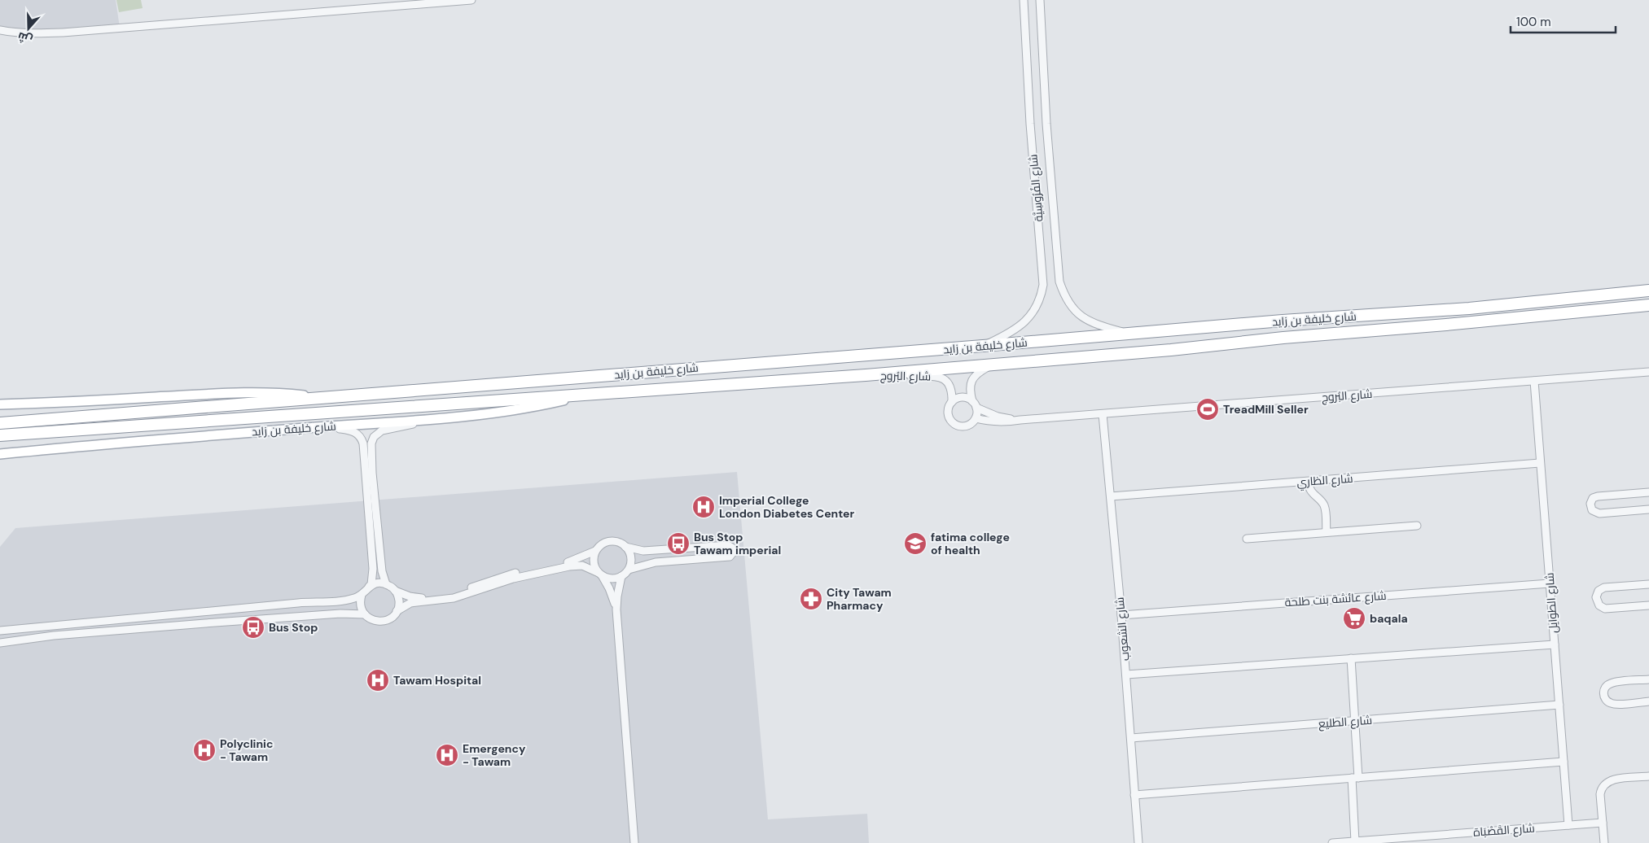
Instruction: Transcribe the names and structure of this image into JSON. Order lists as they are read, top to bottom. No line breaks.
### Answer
{"streets":{"highway":["شارع خليفة بن زايد"],"street":["شارع الفُرُوسِيَّة","شارع البُروج","شارع الظاري","شارع عائشة بنت طلحة","شارع الطوايل","شارع الشعوب","شارع الطليع","شارع القَصْبَاة"]},"crossings":[["شارع الفُرُوسِيَّة","شارع خليفة بن زايد"],["شارع خليفة بن زايد","شارع البُروج"],["شارع البُروج","شارع الطوايل"],["شارع البُروج","شارع الشعوب"],["شارع الظاري","شارع الطوايل"],["شارع الظاري","شارع الشعوب"],["شارع عائشة بنت طلحة","شارع الطوايل"],["شارع عائشة بنت طلحة","شارع الشعوب"],["شارع الطوايل","شارع الطليع"],["شارع الطوايل","شارع القَصْبَاة"],["شارع الشعوب","شارع الطليع"]],"places":{"sports":["TreadMill Seller"],"hospital":["Imperial College London Diabetes Center","Tawam Hospital","Polyclinic - Tawam","Emergency - Tawam"],"bus stop":["Bus Stop Tawam imperial","Bus Stop"],"school or university":["fatima college of health"],"pharmacy":["City Tawam Pharmacy"],"supermarket":["baqala"]},"scale_bar":"100 m","north":"bottom"}
